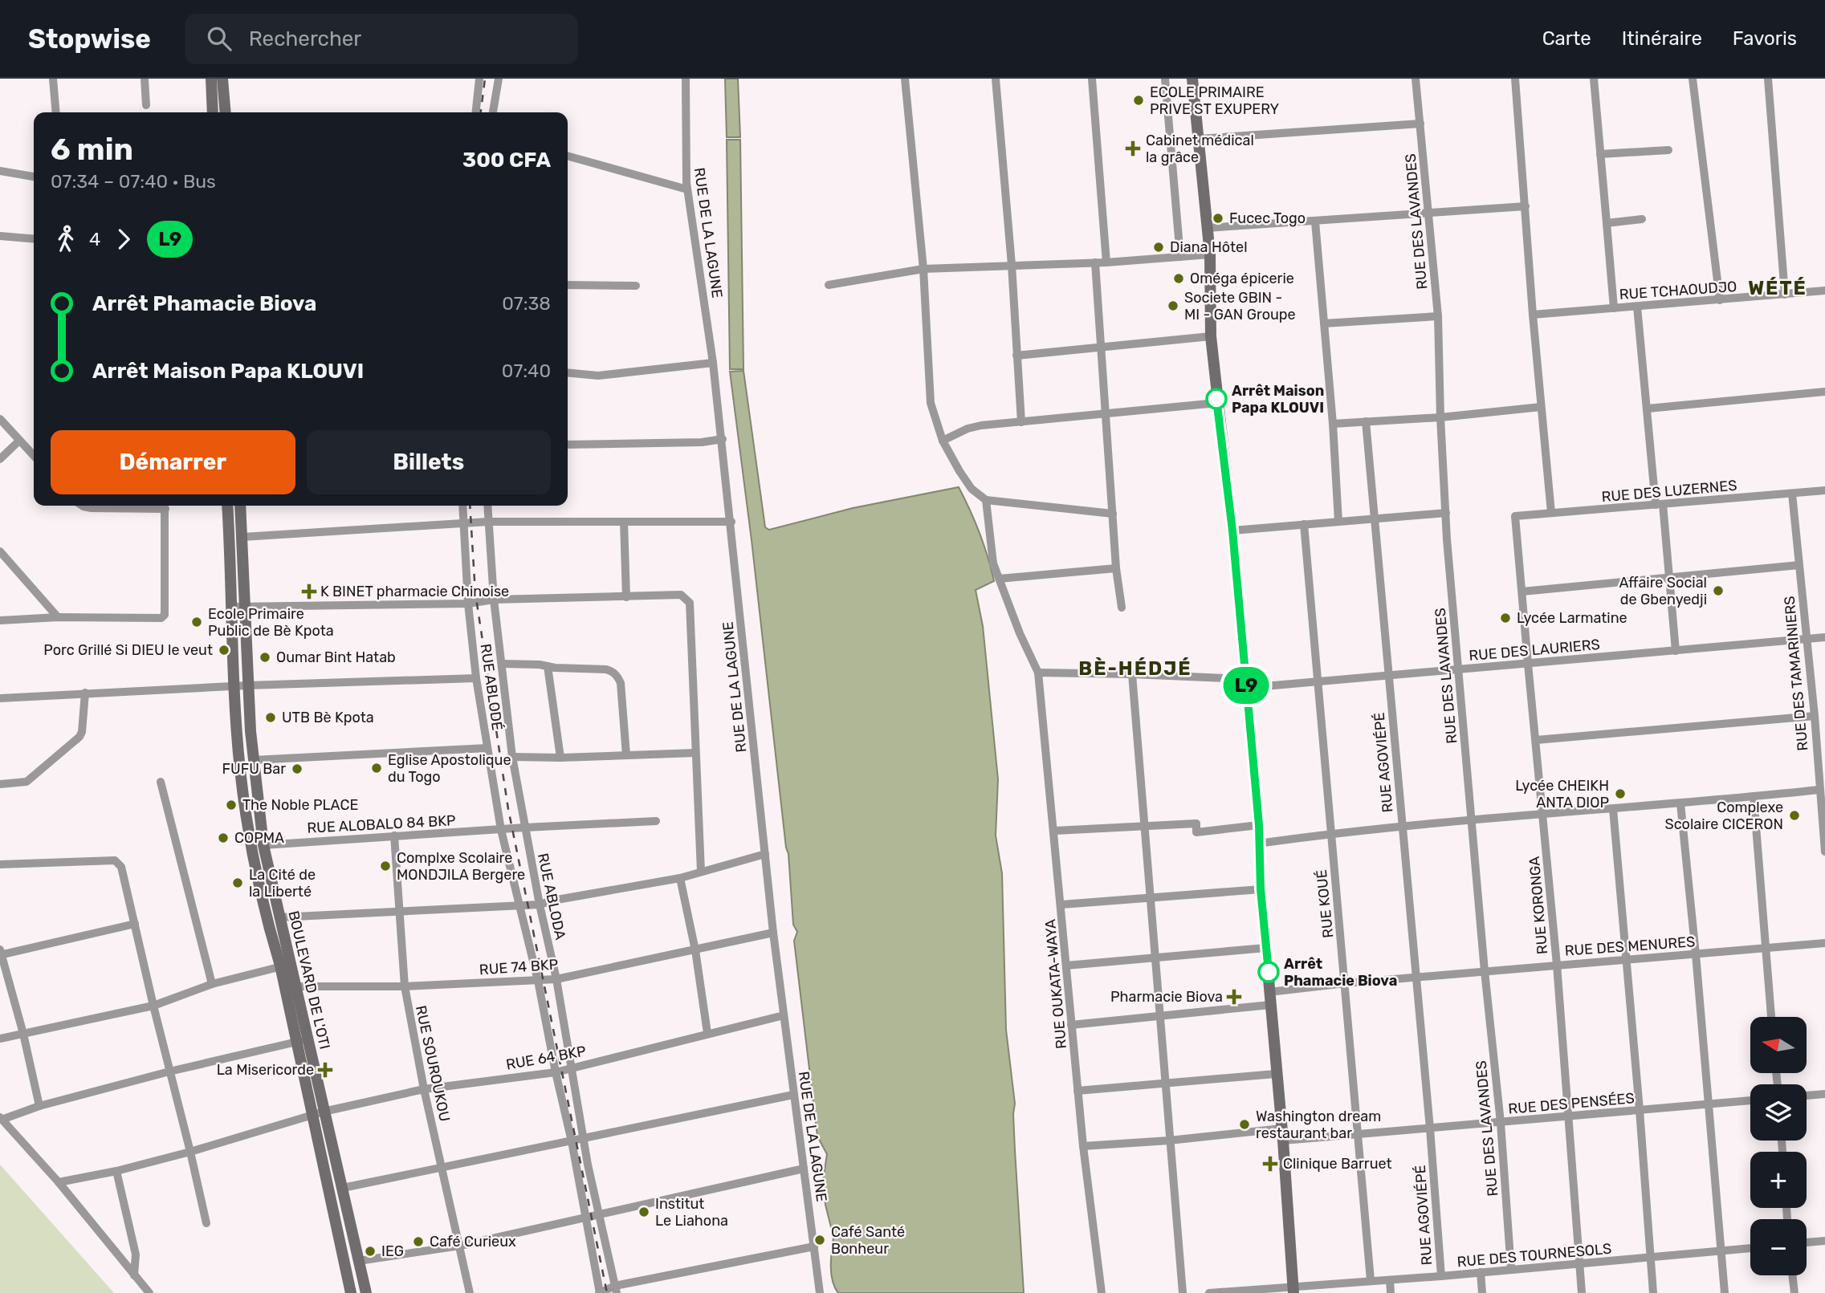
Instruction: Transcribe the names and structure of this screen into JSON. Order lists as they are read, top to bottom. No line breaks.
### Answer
{"streets":{"main road":["BOULEVARD DE L'OTI"],"street":["RUE DES LAVANDES","RUE DE LA LAGUNE","RUE TCHAOUDJO","RUE DES LUZERNES","RUE DES LAURIERS","RUE DES TAMARINIERS","RUE ABLODÉ","RUE AGOVIÉPÉ","RUE ALOBALO 84 BKP","RUE ABLODA","RUE KOUÉ","RUE KORONGA","RUE DES MENURES","RUE 74 BKP","RUE OUKATA-WAYA","RUE 64 BKP","RUE SOUROUKOU","RUE DES PENSÉES","RUE DES TOURNESOLS"]},"crossings":[["RUE DES LAVANDES","RUE DES LAURIERS"],["RUE DES LAVANDES","RUE DES MENURES"],["RUE DES LAVANDES","RUE DES PENSÉES"],["RUE DES LAVANDES","RUE DES TOURNESOLS"],["RUE DE LA LAGUNE","RUE 74 BKP"],["RUE DE LA LAGUNE","RUE 64 BKP"],["RUE DES LUZERNES","RUE DES TAMARINIERS"],["RUE DES LUZERNES","RUE KORONGA"],["RUE DES LAURIERS","RUE DES TAMARINIERS"],["RUE DES LAURIERS","RUE AGOVIÉPÉ"],["RUE DES LAURIERS","RUE KOUÉ"],["RUE DES LAURIERS","RUE KORONGA"],["RUE DES LAURIERS","RUE OUKATA-WAYA"],["RUE ABLODÉ","RUE ALOBALO 84 BKP"],["RUE ABLODÉ","RUE 74 BKP"],["RUE ABLODÉ","RUE 64 BKP"],["RUE AGOVIÉPÉ","RUE DES MENURES"],["RUE AGOVIÉPÉ","RUE DES PENSÉES"],["RUE AGOVIÉPÉ","RUE DES TOURNESOLS"],["RUE ALOBALO 84 BKP","RUE ABLODA"],["RUE ALOBALO 84 BKP","BOULEVARD DE L'OTI"],["RUE ALOBALO 84 BKP","RUE SOUROUKOU"],["RUE ABLODA","RUE 74 BKP"],["RUE ABLODA","RUE 64 BKP"],["RUE KOUÉ","RUE DES MENURES"],["RUE KOUÉ","RUE DES PENSÉES"],["RUE KOUÉ","RUE DES TOURNESOLS"],["RUE KORONGA","RUE DES MENURES"],["RUE KORONGA","RUE DES PENSÉES"],["RUE KORONGA","RUE DES TOURNESOLS"],["RUE 74 BKP","BOULEVARD DE L'OTI"],["RUE 74 BKP","RUE SOUROUKOU"],["BOULEVARD DE L'OTI","RUE 64 BKP"],["RUE 64 BKP","RUE SOUROUKOU"]],"districts":["WÉTÉ","BÈ-HÉDJÉ"],"places":{"other":["ECOLE PRIMAIRE PRIVE ST EXUPERY","Fucec Togo","Diana Hôtel","Oméga épicerie","Societe GBIN - MI - GAN Groupe","Arrêt Maison Papa KLOUVI","Affaire Social de Gbenyedji","Lycée Larmatine","Ecole Primaire Public de Bè Kpota","Porc Grillé Si DIEU le veut","Oumar Bint Hatab","UTB Bè Kpota","Eglise Apostolique du Togo","FUFU Bar","Lycée CHEIKH ANTA DIOP","The Noble PLACE","Complexe Scolaire CICERON","COPMA","Complxe Scolaire MONDJILA Bergere","La Cité de la Liberté","Arrêt Phamacie Biova","Washington dream restaurant bar","Institut Le Liahona","Café Santé Bonheur","Café Curieux","IEG"],"health":["Cabinet médical la grâce","K BINET pharmacie Chinoise","Pharmacie Biova","La Misericorde","Clinique Barruet"]},"lines":["bus line L9"],"north":"left","page":{"header":"Stopwise","search":"Rechercher","nav":["Carte","Itinéraire","Favoris"],"on_map":"L9","heading":["6 min","07:34 – 07:40 · Bus","300 CFA"],"legs":["4","L9"],"list":[{"name":"Arrêt Phamacie Biova","value":"07:38"},{"name":"Arrêt Maison Papa KLOUVI","value":"07:40"}],"buttons":["Démarrer","Billets"],"map_buttons":["+","−"]}}
